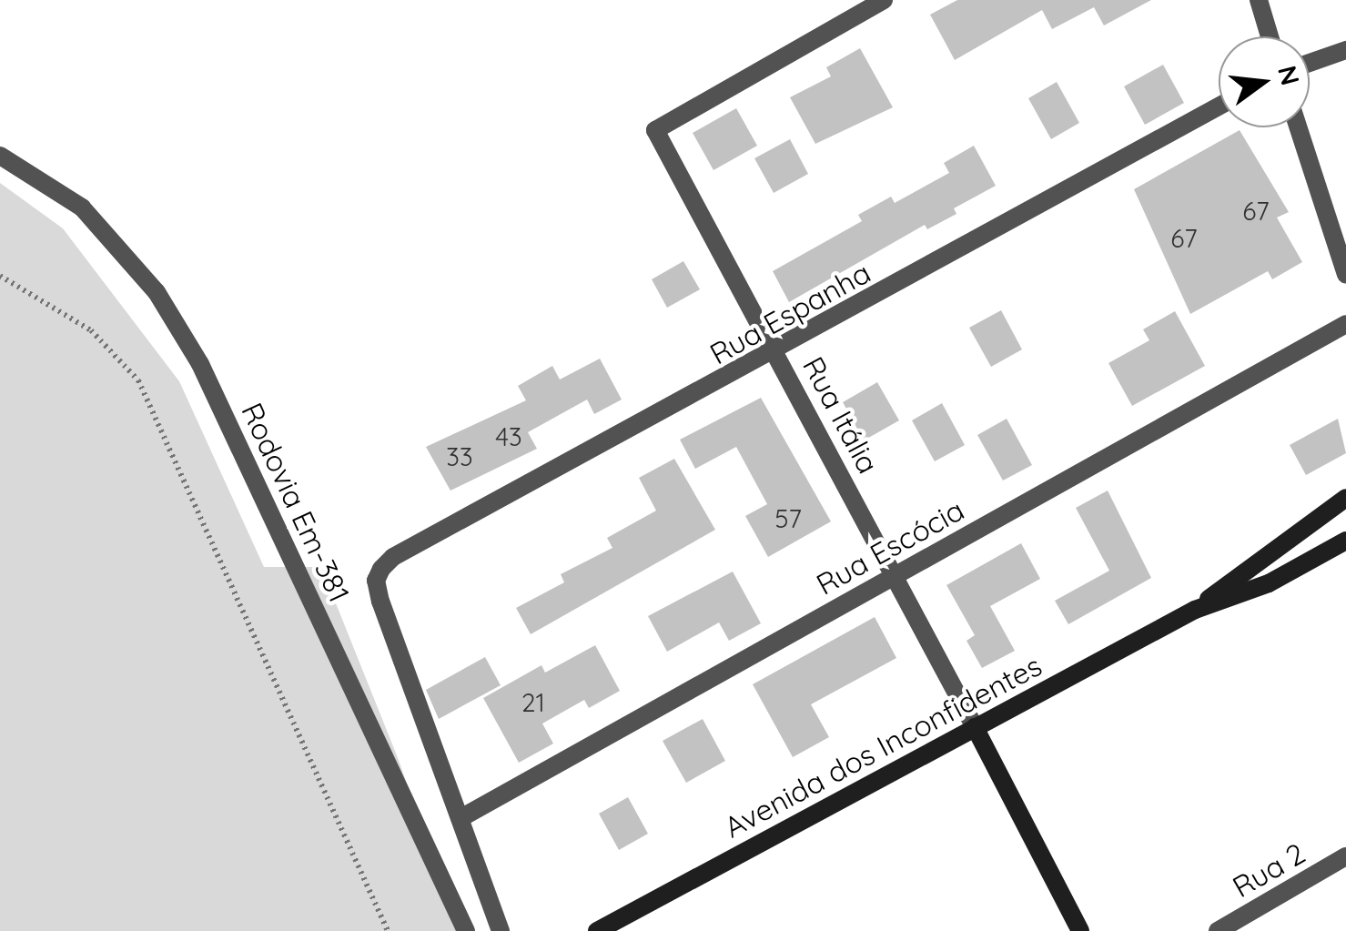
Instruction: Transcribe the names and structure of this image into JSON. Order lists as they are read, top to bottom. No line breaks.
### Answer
{"streets":{"street":["Rua Espanha","Rua Itália","Rodovia Em-381","Rua Escócia","Avenida dos Inconfidentes","Rua 2"]},"crossings":[["Rua Espanha","Rua Itália"],["Rua Espanha","Rua Escócia"],["Rua Itália","Rua Escócia"],["Rua Itália","Avenida dos Inconfidentes"]],"house_numbers":["67","67","43","33","57","21"],"north":"right"}
